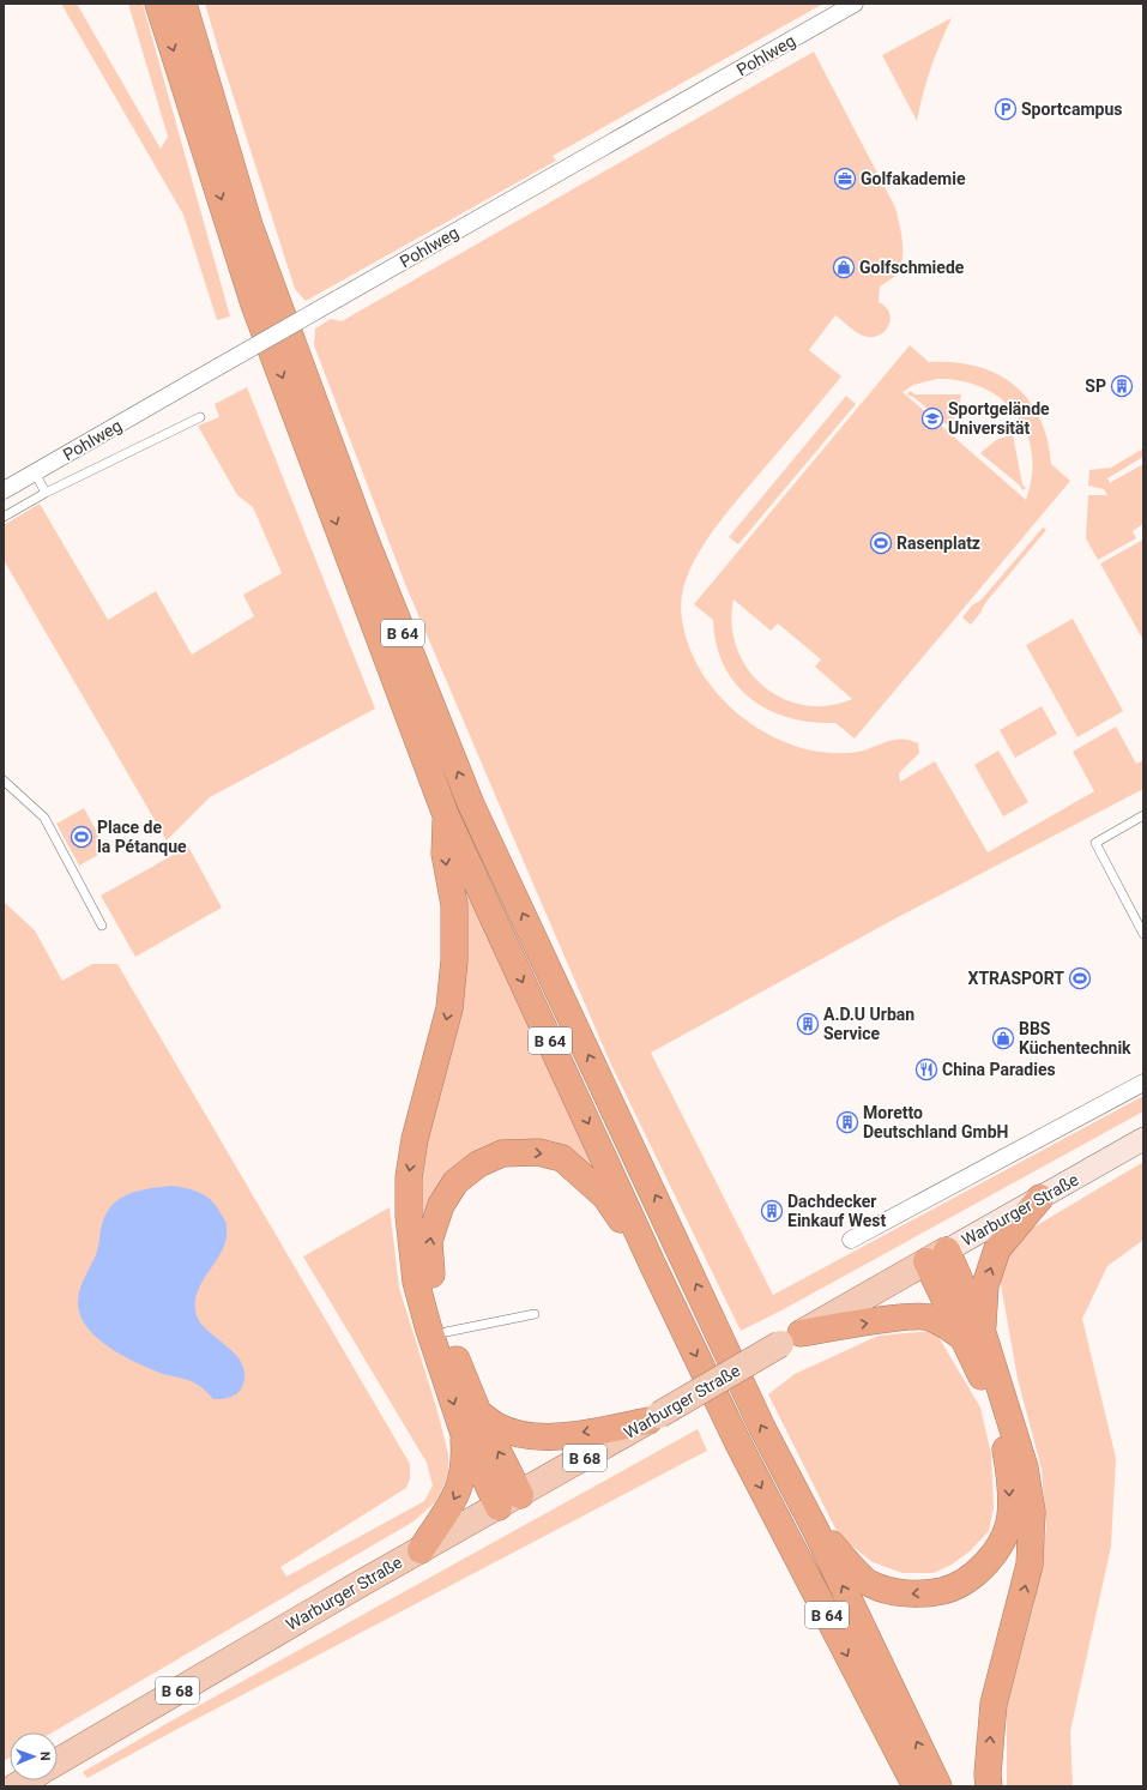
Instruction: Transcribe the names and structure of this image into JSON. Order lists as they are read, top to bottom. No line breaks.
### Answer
{"streets":{"highway":["B 64"],"main road":["Warburger Straße","B 68"],"street":["Pohlweg"]},"places":{"parking":["Sportcampus"],"office":["Golfakademie"],"shop":["Golfschmiede","BBS Küchentechnik"],"building":["SP","A.D.U Urban Service","Moretto Deutschland GmbH","Dachdecker Einkauf West"],"school or university":["Sportgelände Universität"],"sports":["Rasenplatz","Place de la Pétanque","XTRASPORT"],"restaurant":["China Paradies"]},"north":"right"}
